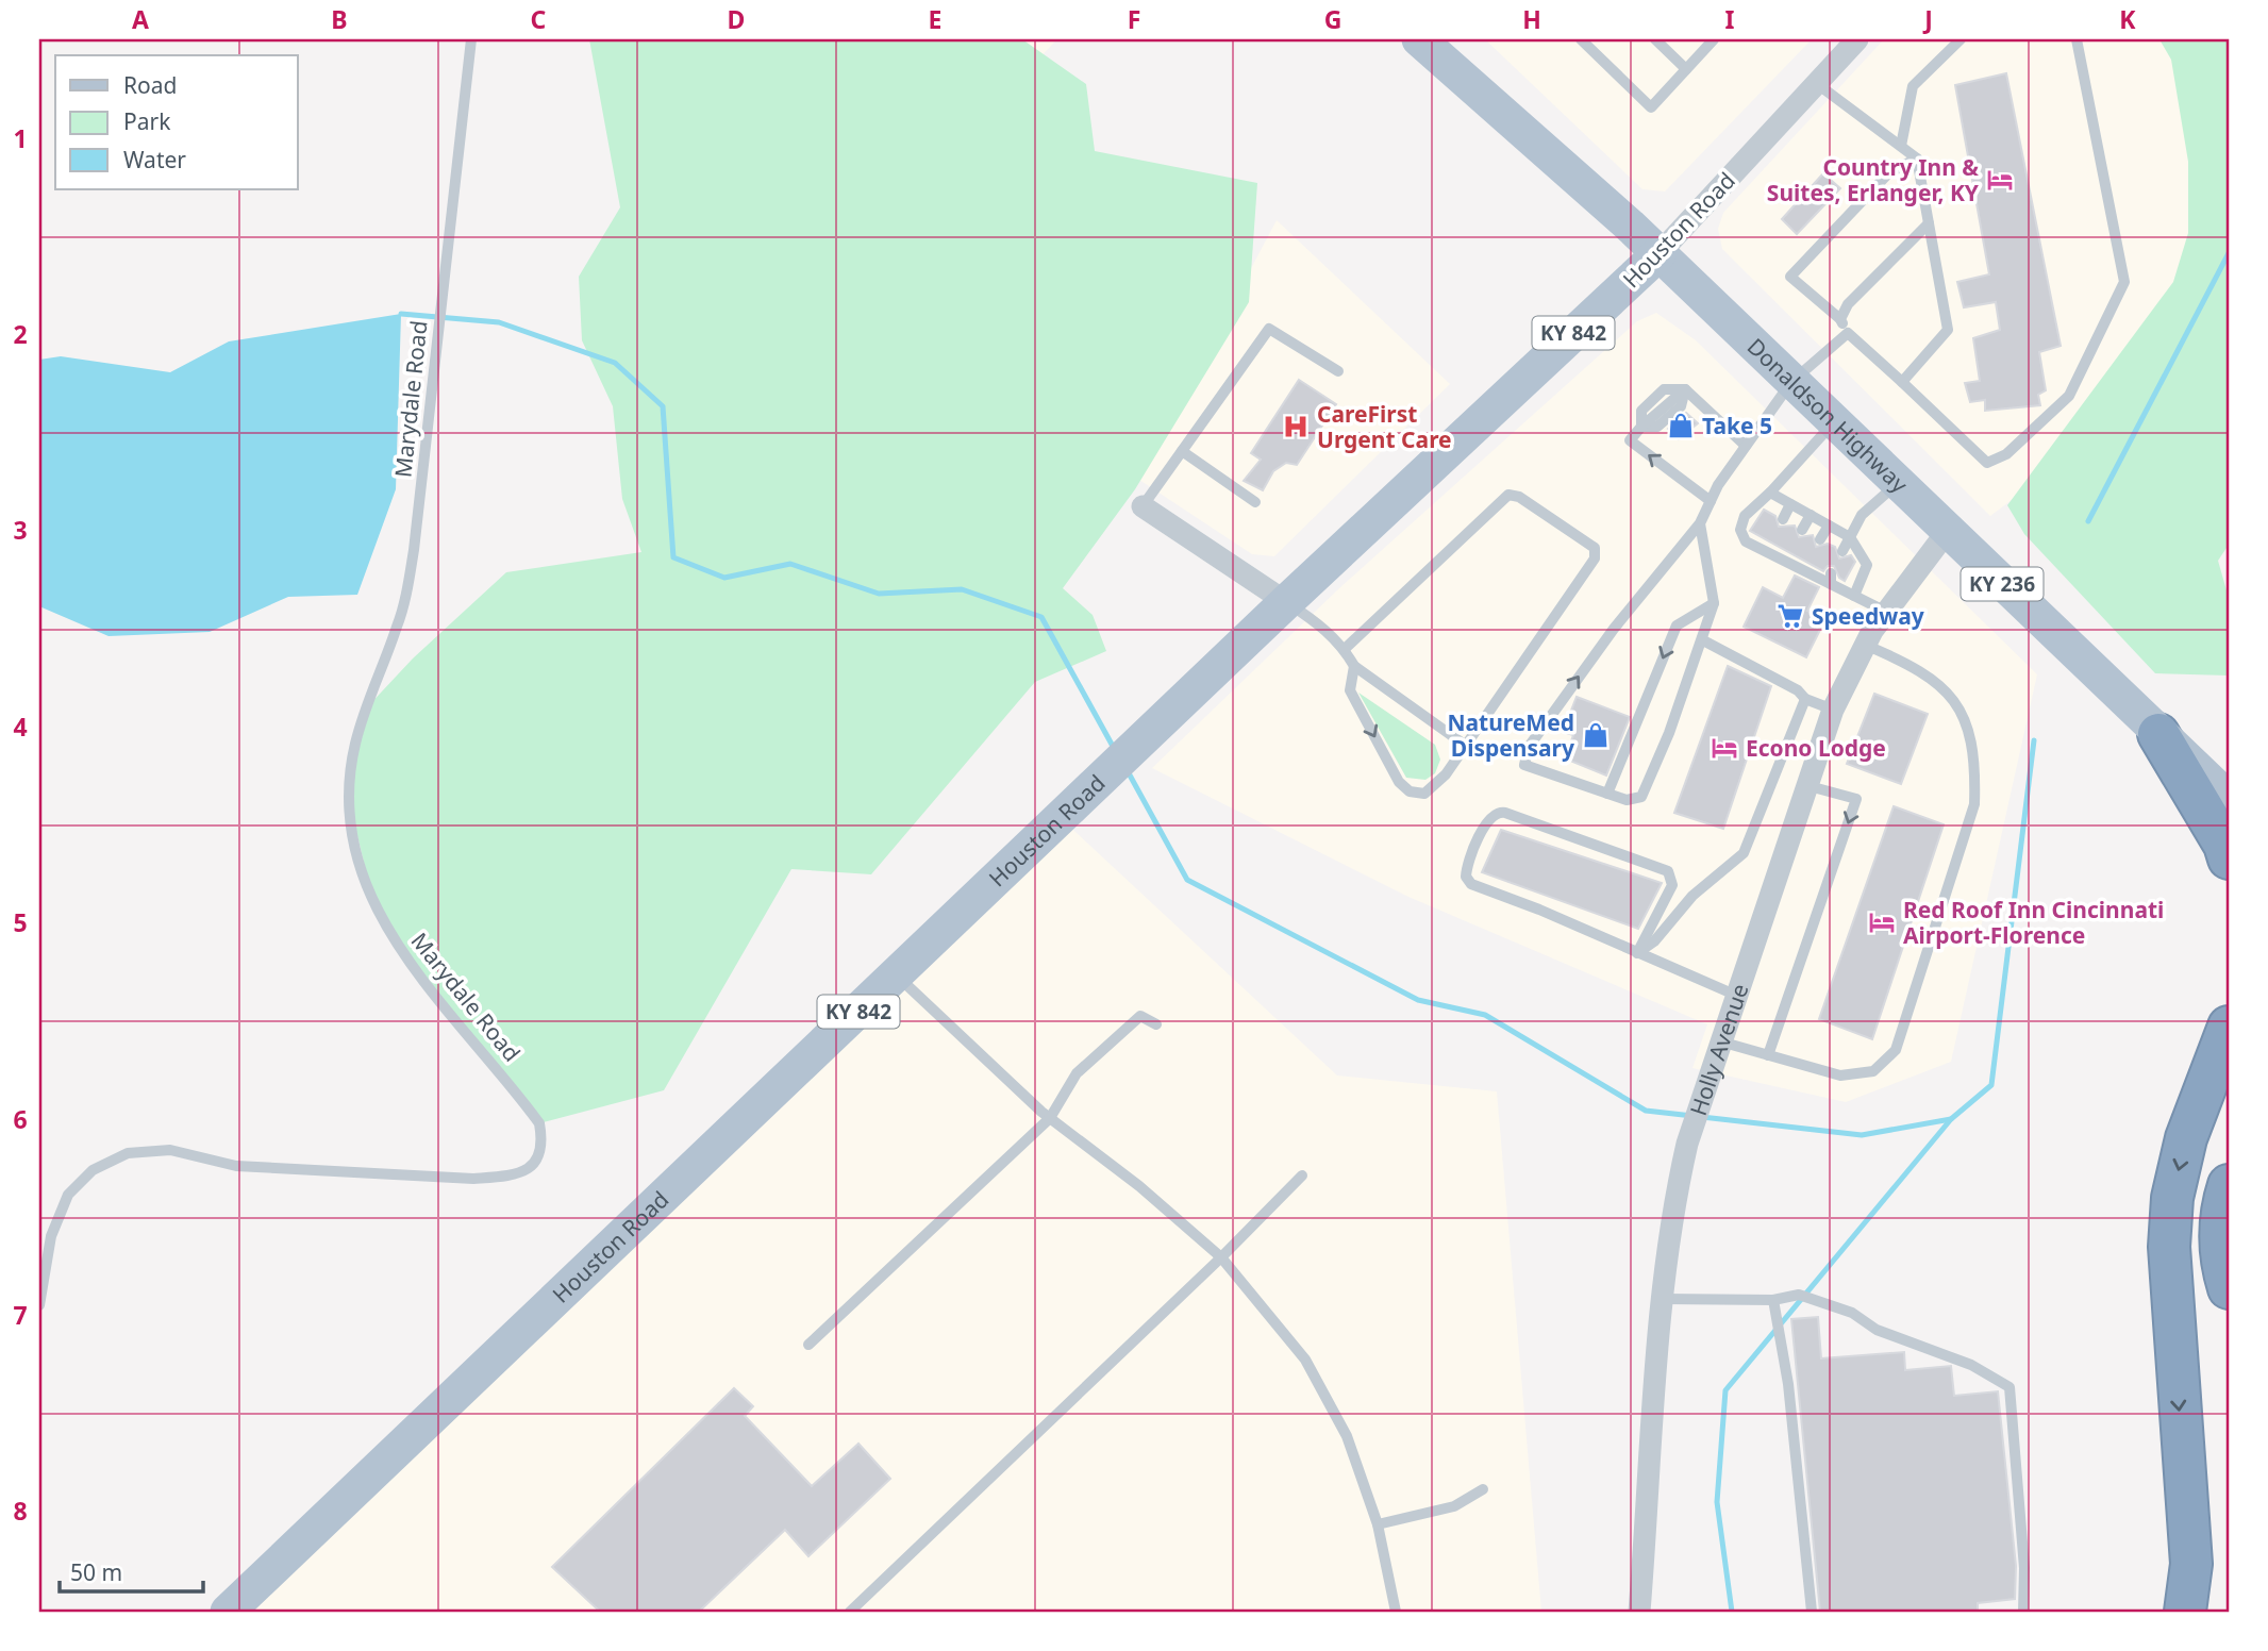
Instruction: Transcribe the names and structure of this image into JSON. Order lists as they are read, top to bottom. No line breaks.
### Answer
{"streets":{"main road":["Houston Road","KY 842","Donaldson Highway","KY 236"],"street":["Holly Avenue"],"lane":["Marydale Road"]},"crossings":[["Houston Road","Donaldson Highway"],["Donaldson Highway","Holly Avenue"]],"places":{"hotel":["Country Inn & Suites, Erlanger, KY","Econo Lodge","Red Roof Inn Cincinnati Airport-Florence"],"shop":["Take 5","NatureMed Dispensary"],"hospital":["CareFirst Urgent Care"],"supermarket":["Speedway"]},"legend":["Road","Park","Water"],"scale_bar":"50 m","grid":{"columns":["A","B","C","D","E","F","G","H","I","J","K"],"rows":["1","2","3","4","5","6","7","8"]}}
